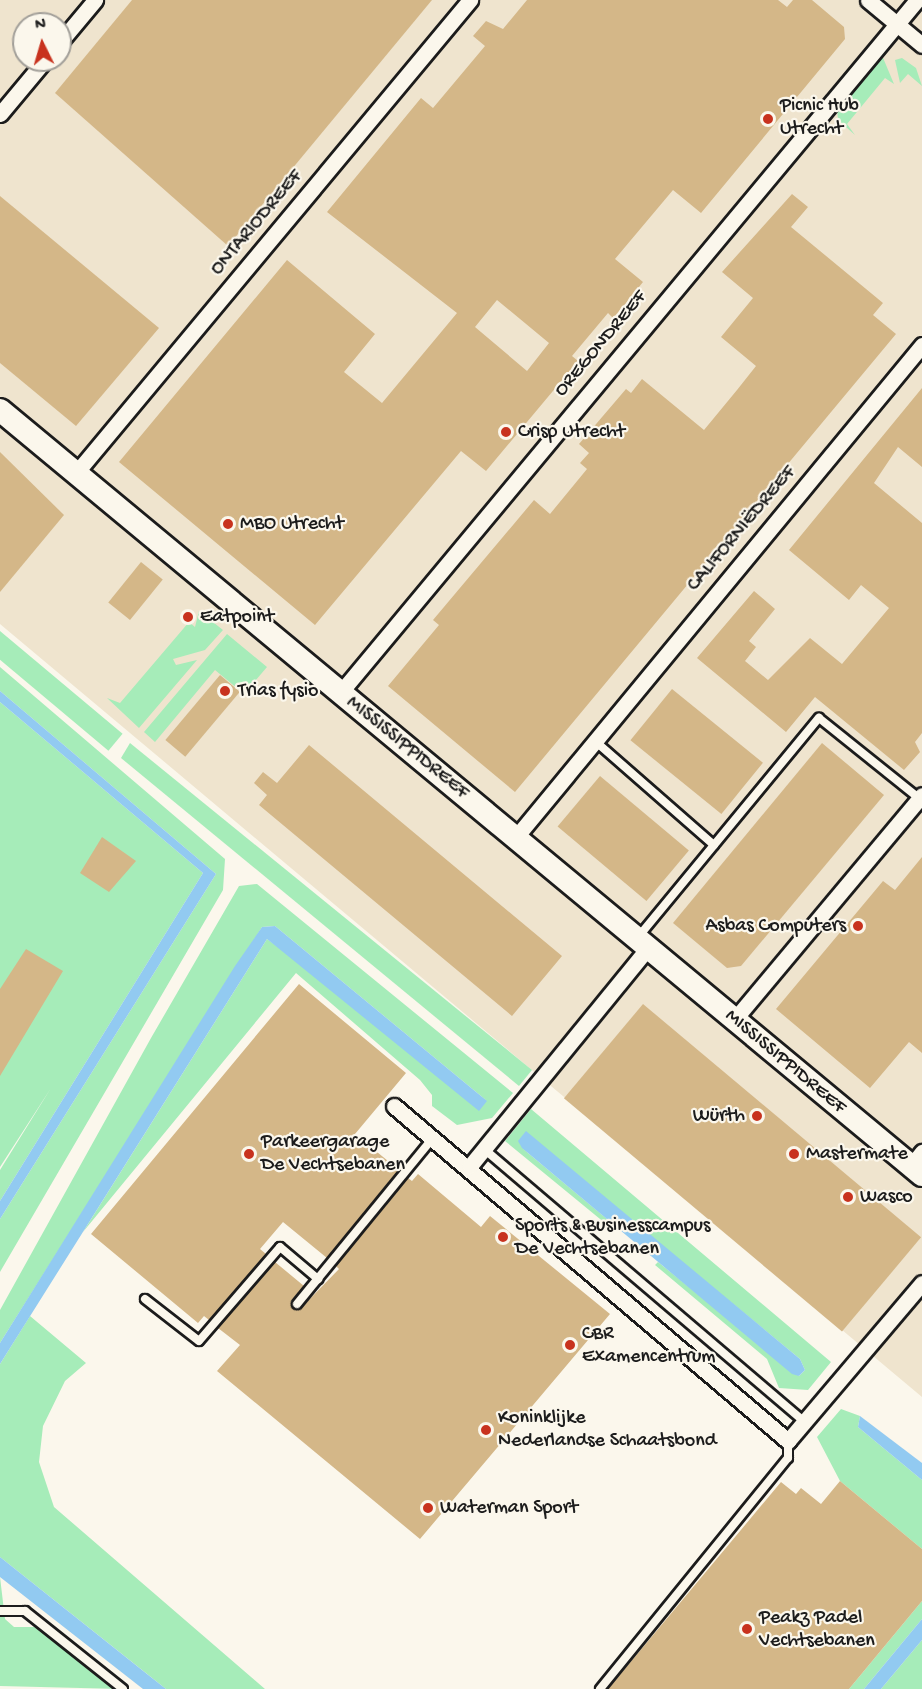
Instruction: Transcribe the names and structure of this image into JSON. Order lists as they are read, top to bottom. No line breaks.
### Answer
{"streets":{"street":["ONTARIODREEF","OREGONDREEF","CALIFORNIËDREEF","MISSISSIPPIDREEF"]},"crossings":[["ONTARIODREEF","MISSISSIPPIDREEF"],["OREGONDREEF","MISSISSIPPIDREEF"],["CALIFORNIËDREEF","MISSISSIPPIDREEF"]],"places":["Picnic Hub Utrecht","Crisp Utrecht","MBO Utrecht","Eatpoint","Trias fysio","Asbas Computers","Würth","Parkeergarage De Vechtsebanen","Mastermate","Wasco","Sports & Businesscampus De Vechtsebanen","CBR Examencentrum","Koninklijke Nederlandse Schaatsbond","Waterman Sport","Peakz Padel Vechtsebanen"],"north":"top"}
